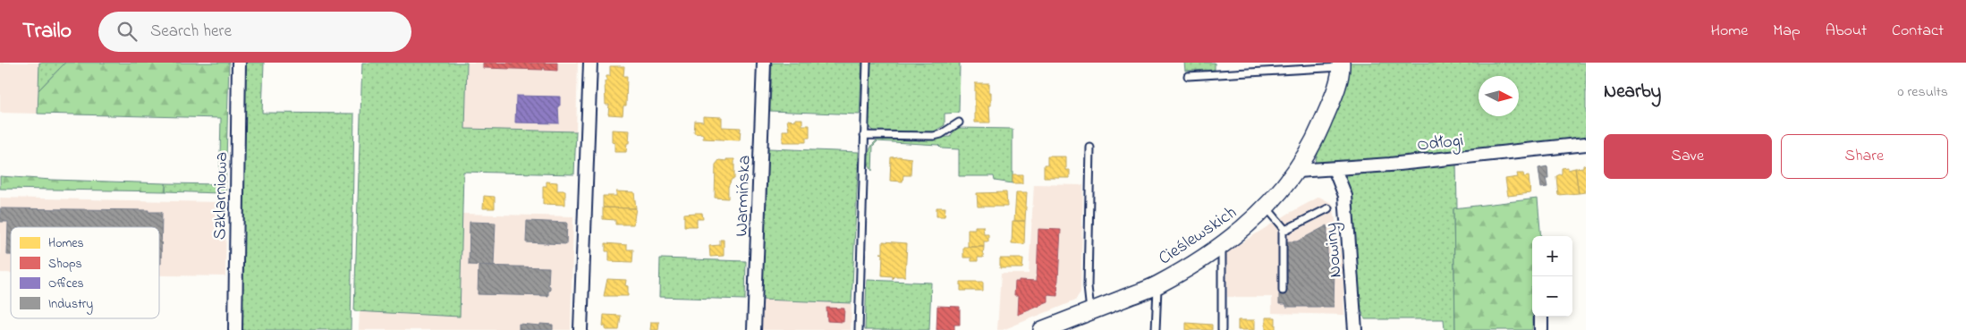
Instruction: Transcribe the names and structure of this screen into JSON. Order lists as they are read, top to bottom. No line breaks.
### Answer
{"streets":{"street":["Odłogi","Szklarniowa","Warmińska","Cieślewskich","Nowiny"]},"crossings":[["Odłogi","Cieślewskich"],["Odłogi","Nowiny"]],"legend":["Homes","Shops","Offices","Industry"],"north":"right","page":{"header":"Trailo","search":"Search here","nav":["Home","Map","About","Contact"],"heading":["Nearby","0 results"],"buttons":["Save","Share"],"map_buttons":["+","−"]}}
